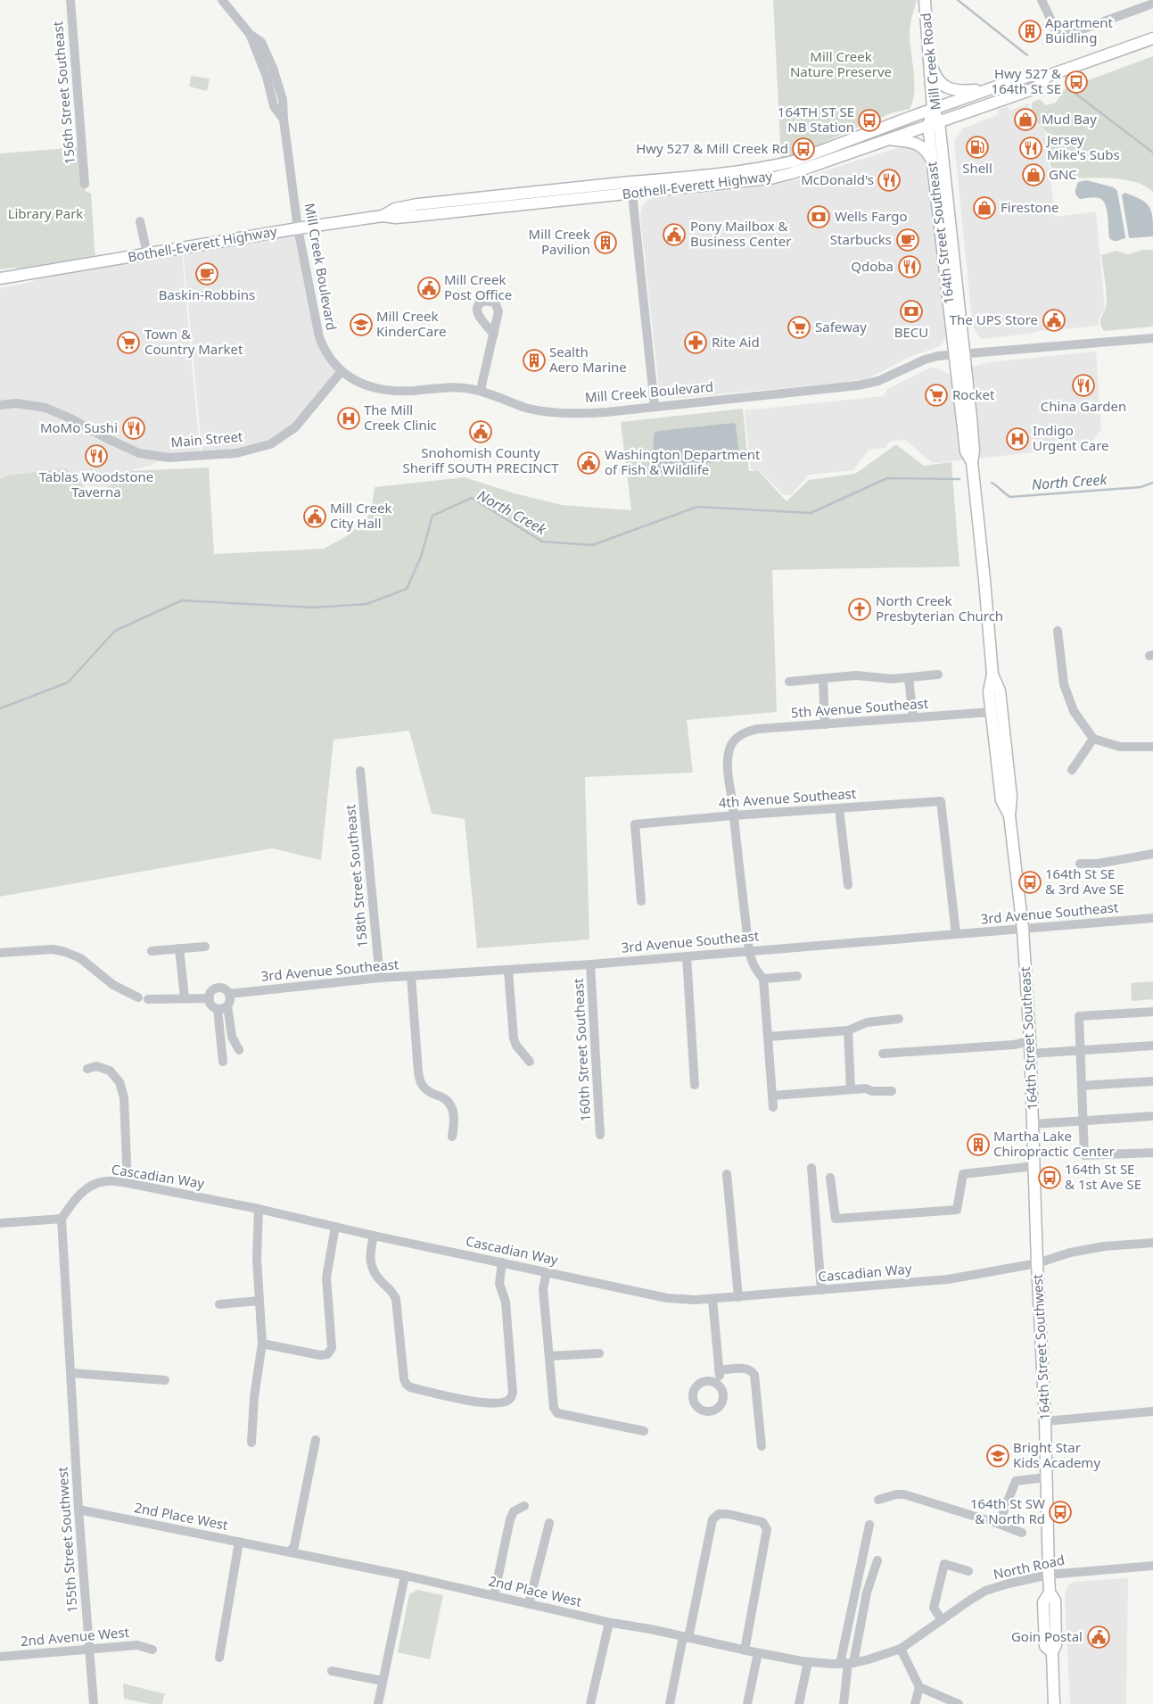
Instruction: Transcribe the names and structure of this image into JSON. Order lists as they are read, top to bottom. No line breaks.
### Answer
{"streets":{"main road":["Mill Creek Road","Bothell-Everett Highway","164th Street Southeast","164th Street Southwest"],"street":["156th Street Southeast","Mill Creek Boulevard","Main Street","5th Avenue Southeast","4th Avenue Southeast","158th Street Southeast","3rd Avenue Southeast","160th Street Southeast","Cascadian Way","2nd Place West","155th Street Southwest","North Road","2nd Avenue West"]},"crossings":[["Mill Creek Road","Bothell-Everett Highway"],["Mill Creek Road","164th Street Southeast"],["Bothell-Everett Highway","164th Street Southeast"],["Bothell-Everett Highway","Mill Creek Boulevard"],["164th Street Southeast","Mill Creek Boulevard"],["164th Street Southeast","5th Avenue Southeast"],["164th Street Southeast","3rd Avenue Southeast"],["164th Street Southeast","Cascadian Way"],["164th Street Southeast","164th Street Southwest"],["Mill Creek Boulevard","Main Street"],["5th Avenue Southeast","4th Avenue Southeast"],["4th Avenue Southeast","3rd Avenue Southeast"],["158th Street Southeast","3rd Avenue Southeast"],["3rd Avenue Southeast","160th Street Southeast"],["Cascadian Way","164th Street Southwest"],["Cascadian Way","155th Street Southwest"],["164th Street Southwest","North Road"],["2nd Place West","155th Street Southwest"],["2nd Place West","North Road"],["155th Street Southwest","2nd Avenue West"]],"water":["North Creek"],"parks":["Mill Creek Nature Preserve","Library Park"],"places":{"building":["Apartment Buidling","Mill Creek Pavilion","Sealth Aero Marine","Martha Lake Chiropractic Center"],"bus stop":["Hwy 527 & 164th St SE","164TH ST SE NB Station","Hwy 527 & Mill Creek Rd","164th St SE & 3rd Ave SE","164th St SE & 1st Ave SE","164th St SW & North Rd"],"shop":["Mud Bay","GNC","Firestone"],"fuel station":["Shell"],"restaurant":["Jersey Mike's Subs","McDonald's","Qdoba","China Garden","MoMo Sushi","Tablas Woodstone Taverna"],"bank":["Wells Fargo","BECU"],"public building":["Pony Mailbox & Business Center","Mill Creek Post Office","The UPS Store","Snohomish County Sheriff SOUTH PRECINCT","Washington Department of Fish & Wildlife","Mill Creek City Hall","Goin Postal"],"cafe":["Starbucks","Baskin-Robbins"],"school or university":["Mill Creek KinderCare","Bright Star Kids Academy"],"supermarket":["Safeway","Town & Country Market","Rocket"],"pharmacy":["Rite Aid"],"hospital":["The Mill Creek Clinic","Indigo Urgent Care"],"church":["North Creek Presbyterian Church"]}}
